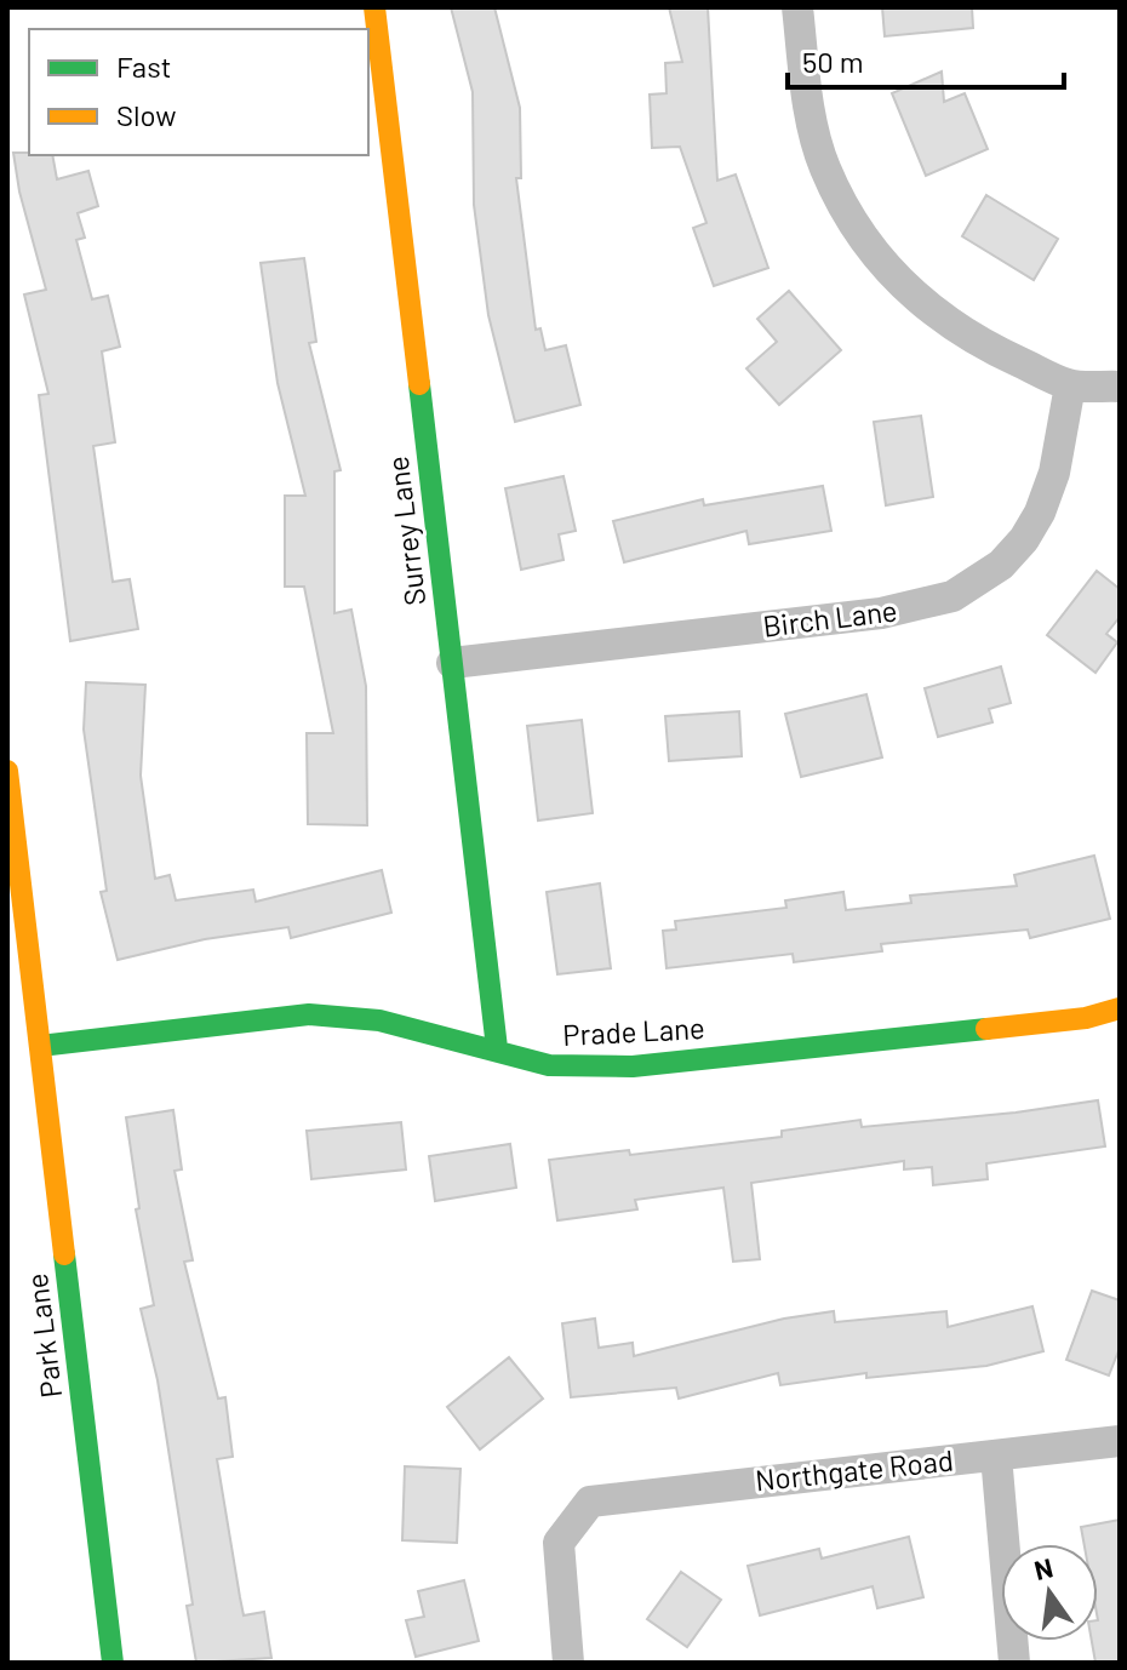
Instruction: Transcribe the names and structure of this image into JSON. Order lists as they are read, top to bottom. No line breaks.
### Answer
{"streets":{"street":["Surrey Lane","Birch Lane","Prade Lane","Park Lane","Northgate Road"]},"crossings":[["Surrey Lane","Birch Lane"],["Surrey Lane","Prade Lane"],["Prade Lane","Park Lane"]],"legend":["Fast","Slow"],"scale_bar":"50 m","north":"top"}
